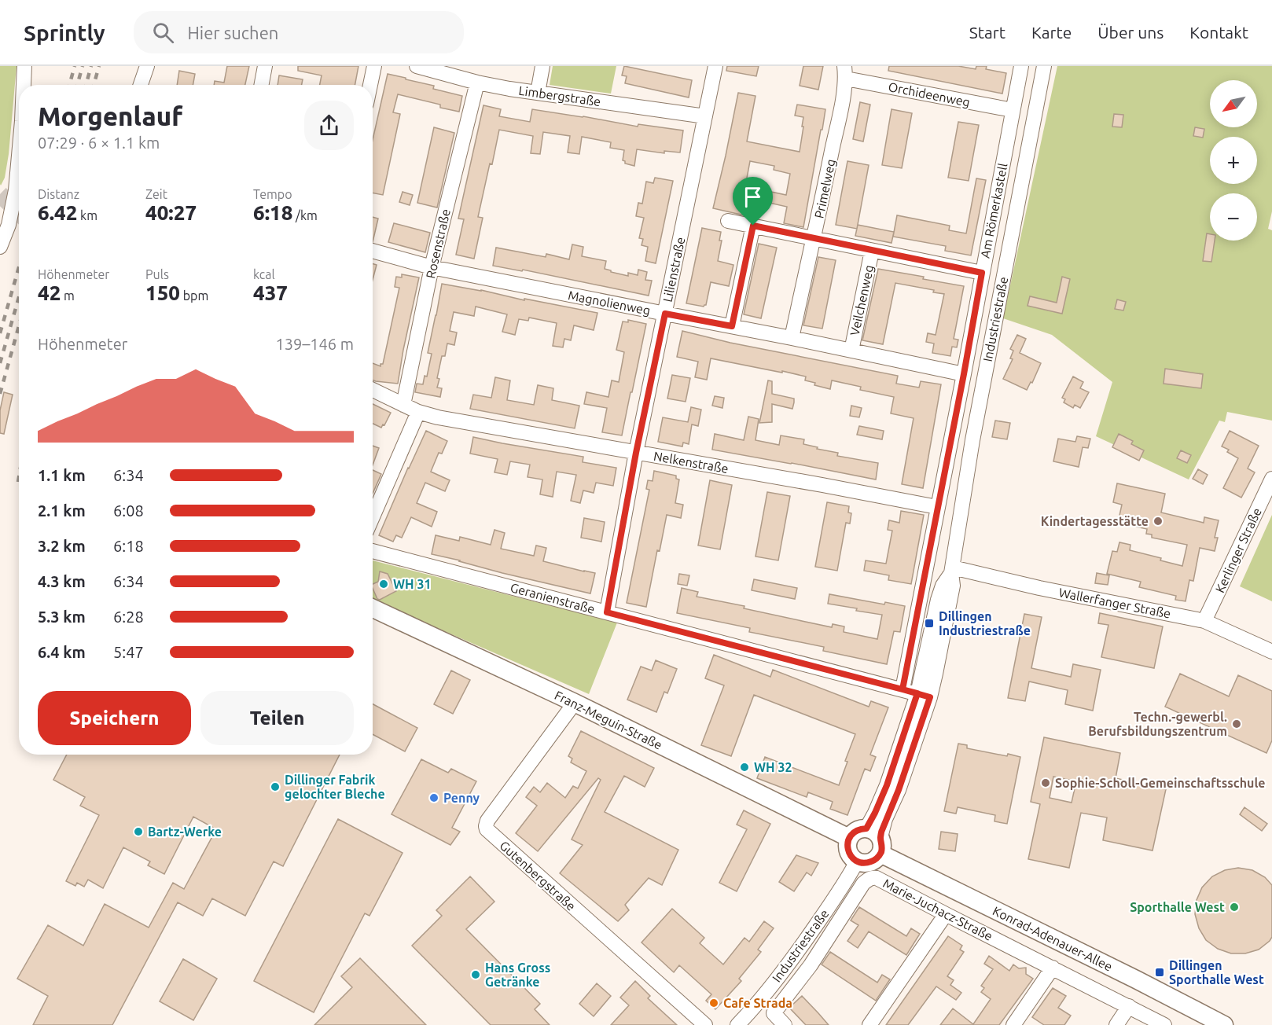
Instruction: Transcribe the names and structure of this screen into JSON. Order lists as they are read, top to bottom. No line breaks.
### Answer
{"streets":{"street":["Orchideenweg","Limbergstraße","Primelweg","Am Römerkastell","Rosenstraße","Lilienstraße","Veilchenweg","Magnolienweg","Industriestraße","Nelkenstraße","Kerlinger Straße","Geranienstraße","Wallerfanger Straße","Franz-Meguin-Straße","Gutenbergstraße","Marie-Juchacz-Straße","Konrad-Adenauer-Allee"]},"crossings":[["Orchideenweg","Primelweg"],["Orchideenweg","Am Römerkastell"],["Limbergstraße","Rosenstraße"],["Limbergstraße","Lilienstraße"],["Primelweg","Magnolienweg"],["Am Römerkastell","Magnolienweg"],["Am Römerkastell","Nelkenstraße"],["Am Römerkastell","Geranienstraße"],["Rosenstraße","Magnolienweg"],["Rosenstraße","Nelkenstraße"],["Lilienstraße","Magnolienweg"],["Lilienstraße","Nelkenstraße"],["Lilienstraße","Geranienstraße"],["Veilchenweg","Magnolienweg"],["Industriestraße","Geranienstraße"],["Industriestraße","Wallerfanger Straße"],["Industriestraße","Franz-Meguin-Straße"],["Industriestraße","Konrad-Adenauer-Allee"],["Kerlinger Straße","Wallerfanger Straße"],["Franz-Meguin-Straße","Gutenbergstraße"],["Franz-Meguin-Straße","Konrad-Adenauer-Allee"]],"places":{"other":["Kindertagesstätte","WH 31","Techn.-gewerbl. Berufsbildungszentrum","WH 32","Sophie-Scholl-Gemeinschaftsschule","Dillinger Fabrik gelochter Bleche","Penny","Bartz-Werke","Sporthalle West","Hans Gross Getränke","Cafe Strada"],"transit":["Dillingen Industriestraße","Dillingen Sporthalle West"]},"north":"bottom left","page":{"header":"Sprintly","search":"Hier suchen","nav":["Start","Karte","Über uns","Kontakt"],"map_buttons":["+","−"],"heading":["Morgenlauf","07:29 · 6 × 1.1 km"],"stats":[["Distanz","6.42 km"],["Zeit","40:27"],["Tempo","6:18 /km"],["Höhenmeter","42 m"],["Puls","150 bpm"],["kcal","437"]],"chart":["Höhenmeter","139–146 m"],"list":[{"name":"1.1 km","note":"6:34"},{"name":"2.1 km","note":"6:08"},{"name":"3.2 km","note":"6:18"},{"name":"4.3 km","note":"6:34"},{"name":"5.3 km","note":"6:28"},{"name":"6.4 km","note":"5:47"}],"buttons":["Speichern","Teilen"]}}
